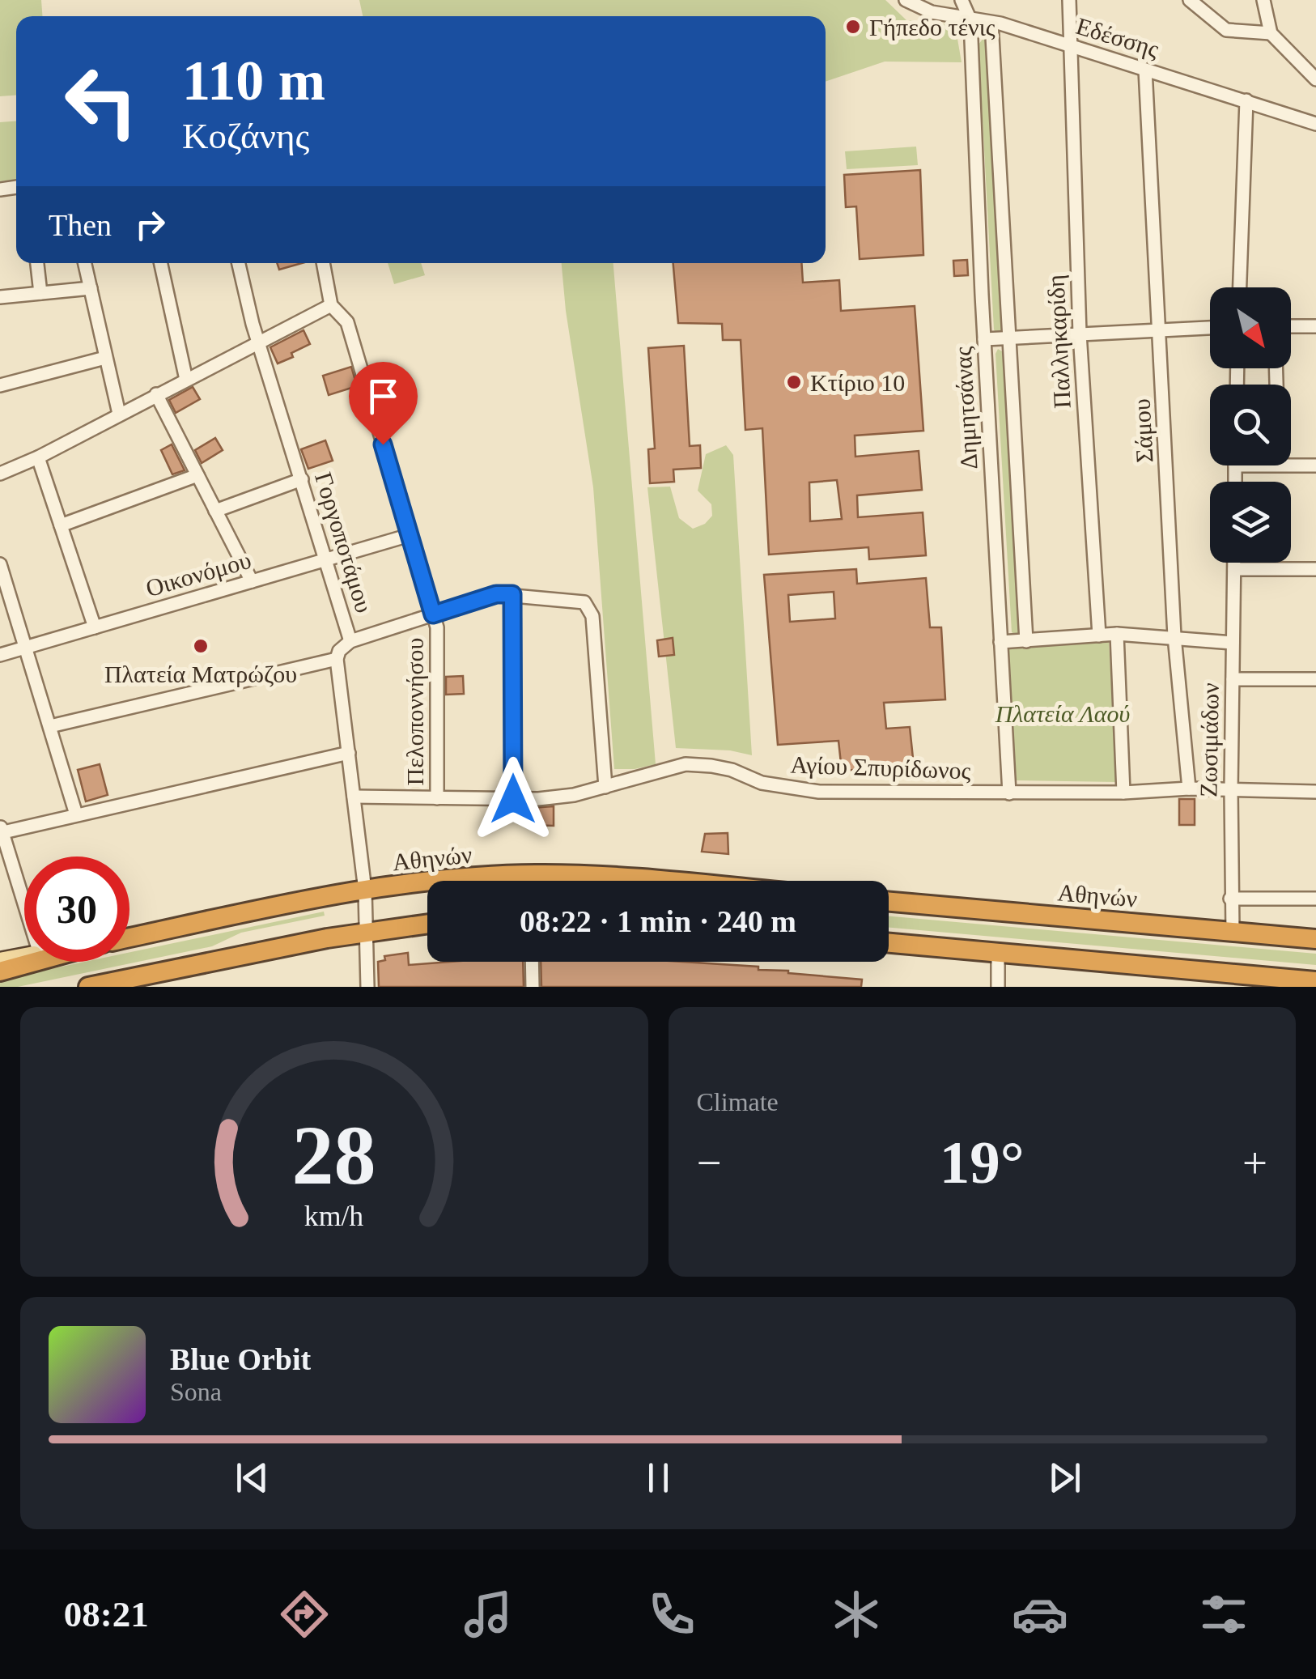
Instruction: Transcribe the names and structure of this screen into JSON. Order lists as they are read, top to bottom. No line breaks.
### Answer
{"streets":{"highway":["Αθηνών"],"street":["Εδέσσης","Παλληκαρίδη","Δημητσάνας","Σάμου","Γοργοποτάμου","Οικονόμου","Πελοποννήσου","Ζωσιμάδων","Αγίου Σπυρίδωνος"]},"crossings":[["Εδέσσης","Παλληκαρίδη"],["Εδέσσης","Δημητσάνας"],["Εδέσσης","Σάμου"],["Δημητσάνας","Αγίου Σπυρίδωνος"],["Σάμου","Αγίου Σπυρίδωνος"],["Γοργοποτάμου","Οικονόμου"],["Οικονόμου","Πελοποννήσου"],["Πελοποννήσου","Αγίου Σπυρίδωνος"],["Ζωσιμάδων","Αγίου Σπυρίδωνος"],["Ζωσιμάδων","Αθηνών"]],"parks":["Πλατεία Λαού"],"places":["Γήπεδο τένις","Κτίριο 10","Πλατεία Ματρώζου"],"north":"bottom right","page":{"turn":["110 m","Κοζάνης"],"then":"Then","limit":"30","trip":"08:22 · 1 min · 240 m","tile":"Climate","heat":["−","19°","+"],"song":["Blue Orbit","Sona"],"tabs":"08:21","gauge":["28","km/h"]}}
